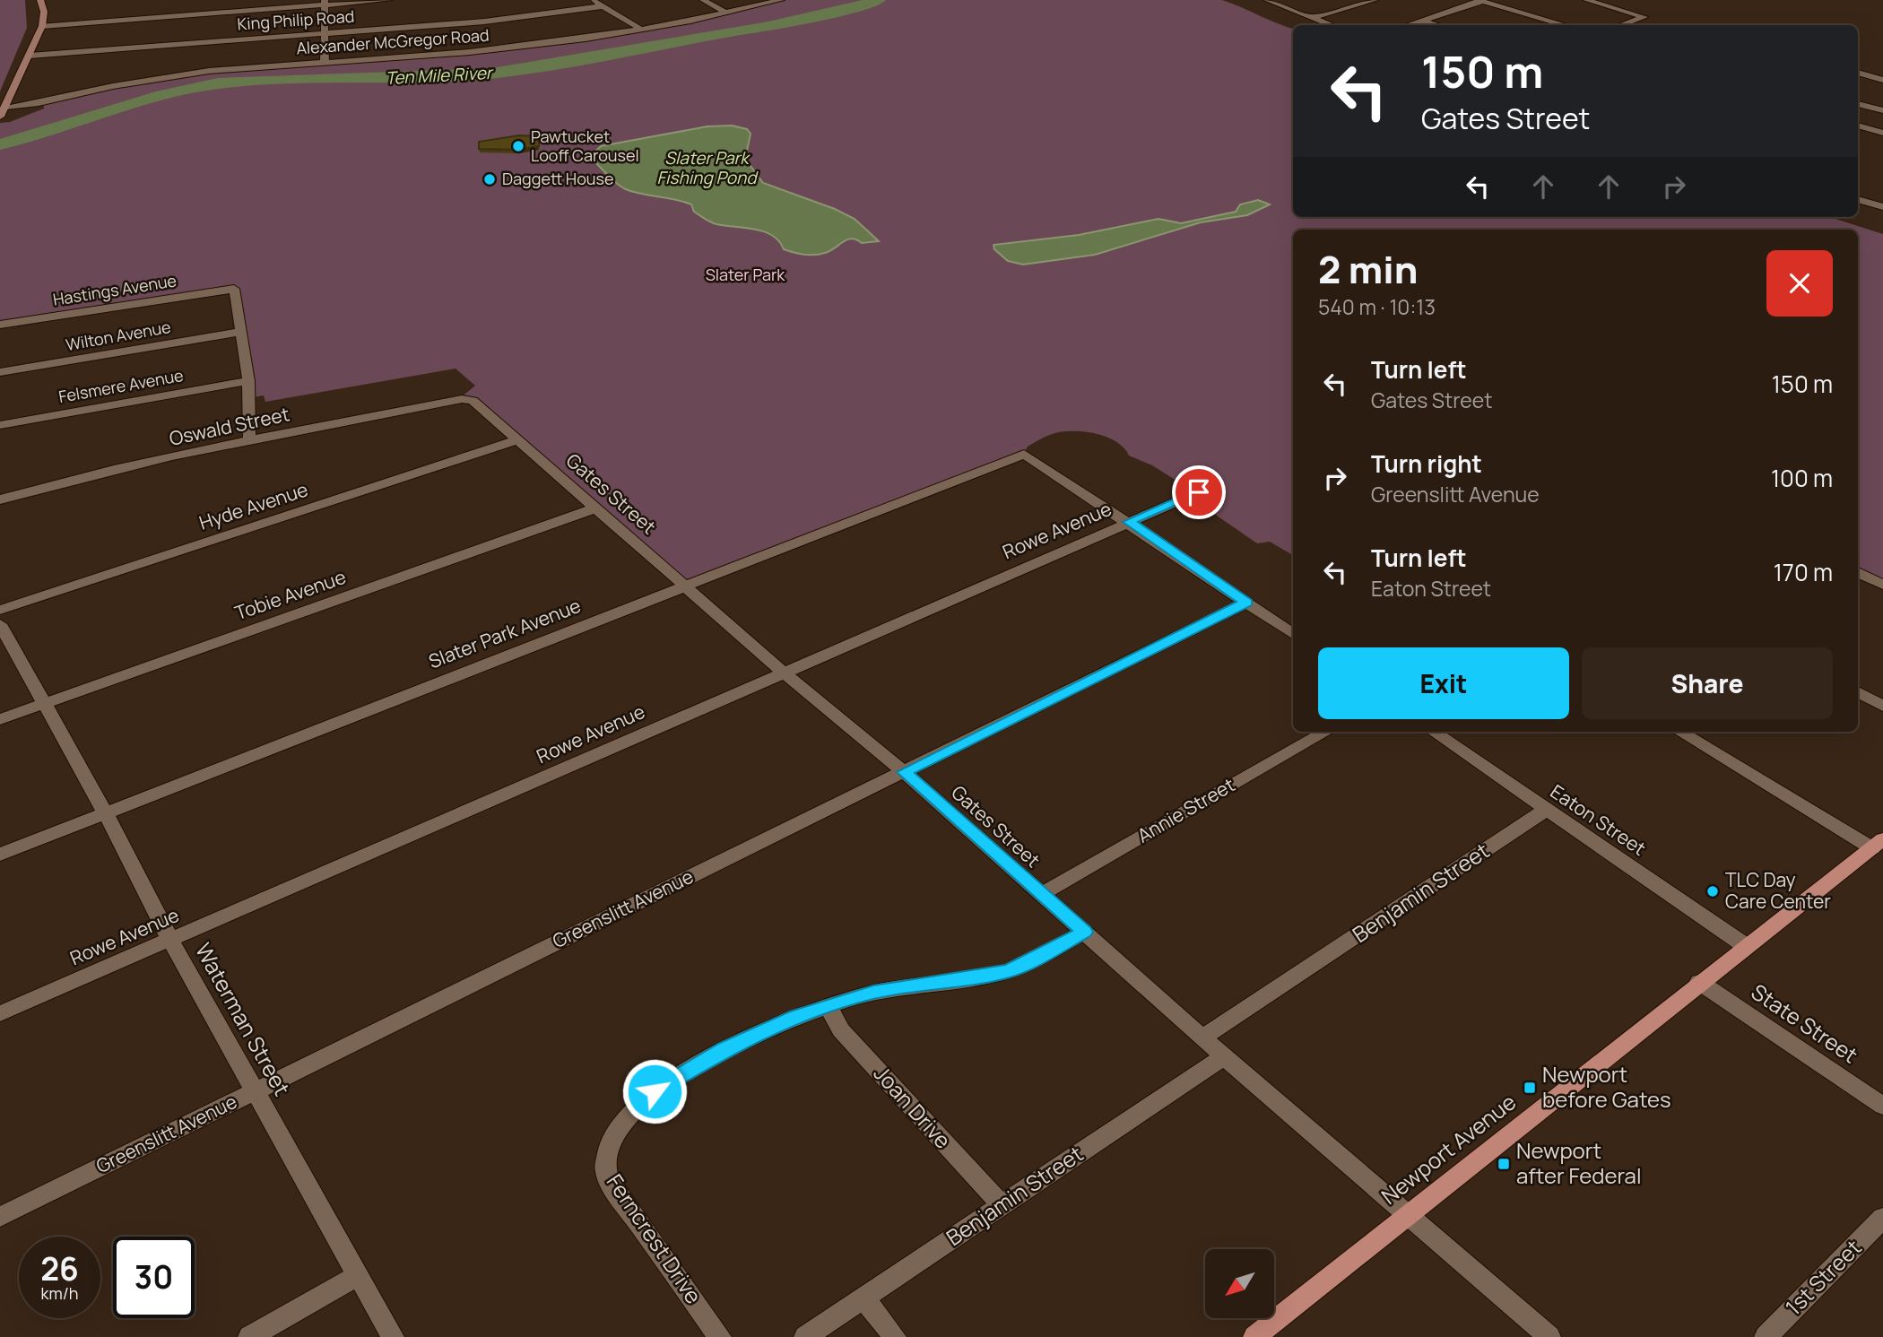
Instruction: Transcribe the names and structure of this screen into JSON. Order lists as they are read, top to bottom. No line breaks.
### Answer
{"streets":{"main road":["Newport Avenue"],"street":["King Philip Road","Alexander McGregor Road","Hastings Avenue","Wilton Avenue","Felsmere Avenue","Oswald Street","Gates Street","Hyde Avenue","Rowe Avenue","Tobie Avenue","Slater Park Avenue","Annie Street","Eaton Street","Benjamin Street","Greenslitt Avenue","Waterman Street","State Street","Joan Drive","Ferncrest Drive","1st Street"]},"crossings":[["Hastings Avenue","Wilton Avenue"],["Oswald Street","Gates Street"],["Gates Street","Hyde Avenue"],["Gates Street","Rowe Avenue"],["Gates Street","Tobie Avenue"],["Gates Street","Slater Park Avenue"],["Gates Street","Annie Street"],["Gates Street","Benjamin Street"],["Gates Street","Greenslitt Avenue"],["Gates Street","Newport Avenue"],["Gates Street","Ferncrest Drive"],["Rowe Avenue","Slater Park Avenue"],["Rowe Avenue","Waterman Street"],["Tobie Avenue","Waterman Street"],["Slater Park Avenue","Waterman Street"],["Eaton Street","Benjamin Street"],["Eaton Street","Newport Avenue"],["Benjamin Street","Joan Drive"],["Greenslitt Avenue","Waterman Street"],["State Street","Newport Avenue"],["Joan Drive","Ferncrest Drive"]],"water":["Ten Mile River","Slater Park Fishing Pond"],"parks":["Slater Park"],"places":{"other":["Pawtucket Looff Carousel","Daggett House","TLC Day Care Center"],"transit":["Newport before Gates","Newport after Federal"]},"north":"bottom left","page":{"turn":["150 m","Gates Street"],"heading":["2 min","540 m · 10:13"],"list":[{"name":"Turn left","note":"Gates Street","value":"150 m"},{"name":"Turn right","note":"Greenslitt Avenue","value":"100 m"},{"name":"Turn left","note":"Eaton Street","value":"170 m"}],"buttons":["Exit","Share"],"speed":"26 km/h","limit":"30"}}
